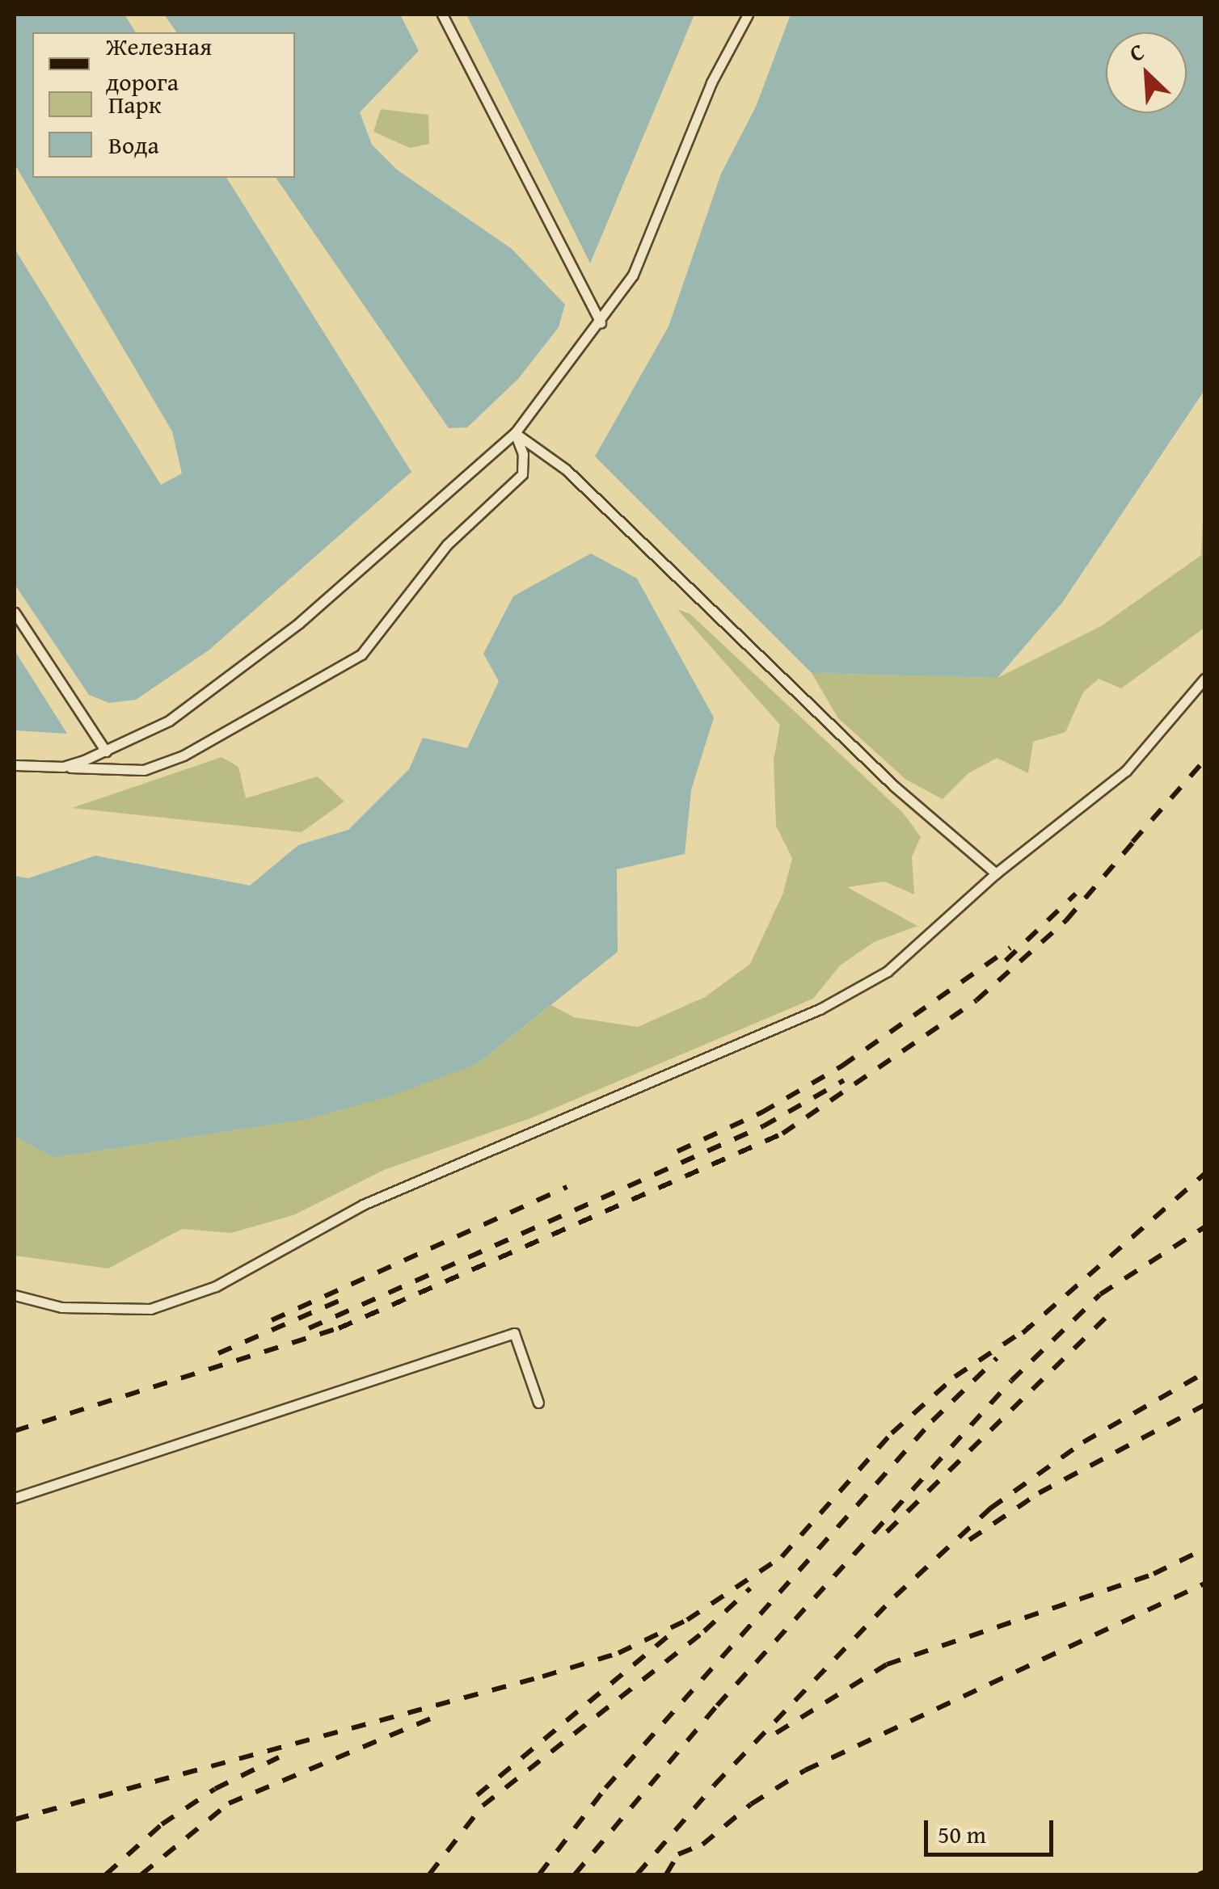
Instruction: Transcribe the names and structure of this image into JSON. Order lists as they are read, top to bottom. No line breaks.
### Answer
{"legend":["Железная дорога","Парк","Вода"],"scale_bar":"50 m","north":"top left"}
